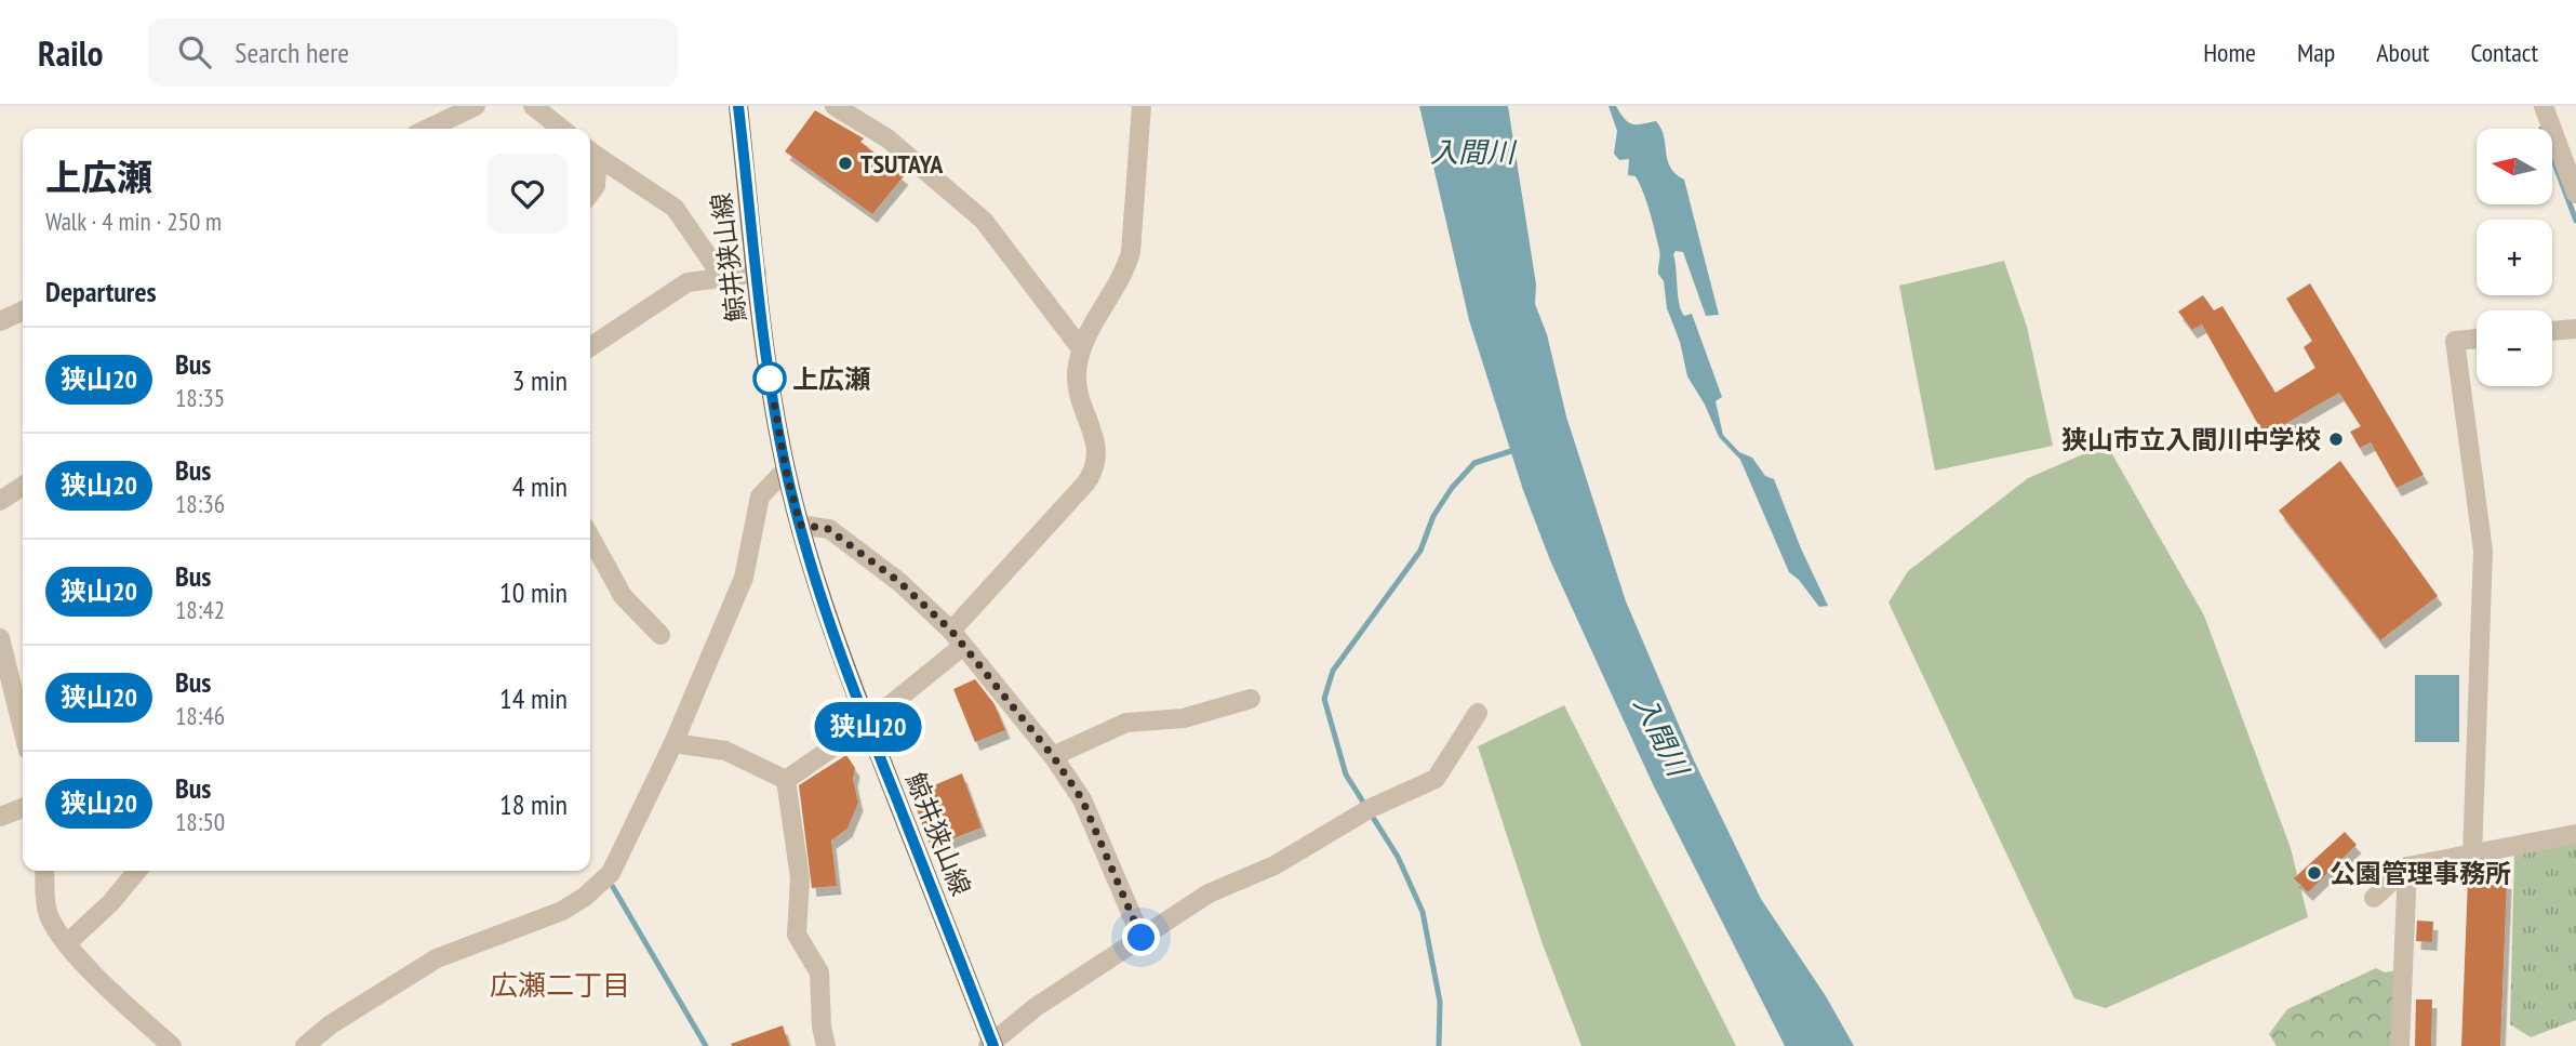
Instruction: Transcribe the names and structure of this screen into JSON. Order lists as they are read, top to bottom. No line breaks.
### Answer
{"streets":{"main road":["鯨井狭山線"]},"districts":["広瀬二丁目"],"water":["入間川"],"places":["TSUTAYA","上広瀬","狭山市立入間川中学校","公園管理事務所"],"lines":["bus line 狭山20"],"north":"left","page":{"header":"Railo","search":"Search here","nav":["Home","Map","About","Contact"],"on_map":"狭山20","map_buttons":["+","−"],"heading":[["上広瀬","Walk · 4 min · 250 m"],"Departures"],"list":[{"mark":"狭山20","name":"Bus","note":"18:35","value":"3 min"},{"mark":"狭山20","name":"Bus","note":"18:36","value":"4 min"},{"mark":"狭山20","name":"Bus","note":"18:42","value":"10 min"},{"mark":"狭山20","name":"Bus","note":"18:46","value":"14 min"},{"mark":"狭山20","name":"Bus","note":"18:50","value":"18 min"}]}}
